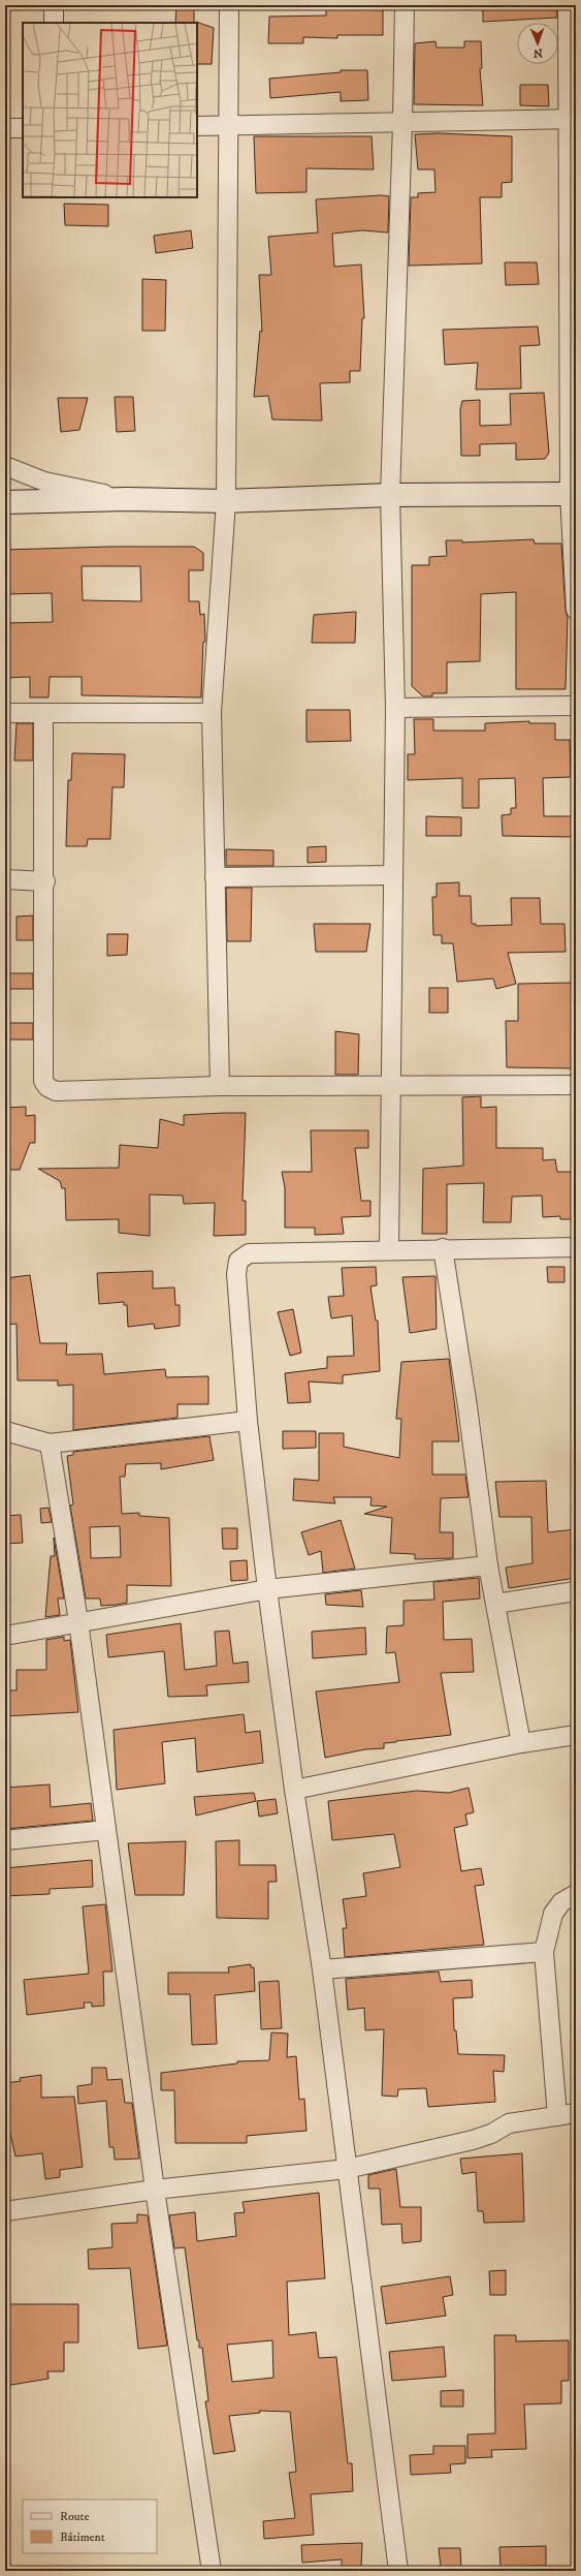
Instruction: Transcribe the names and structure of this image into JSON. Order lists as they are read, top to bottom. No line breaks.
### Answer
{"legend":["Route","Bâtiment"],"north":"bottom"}
